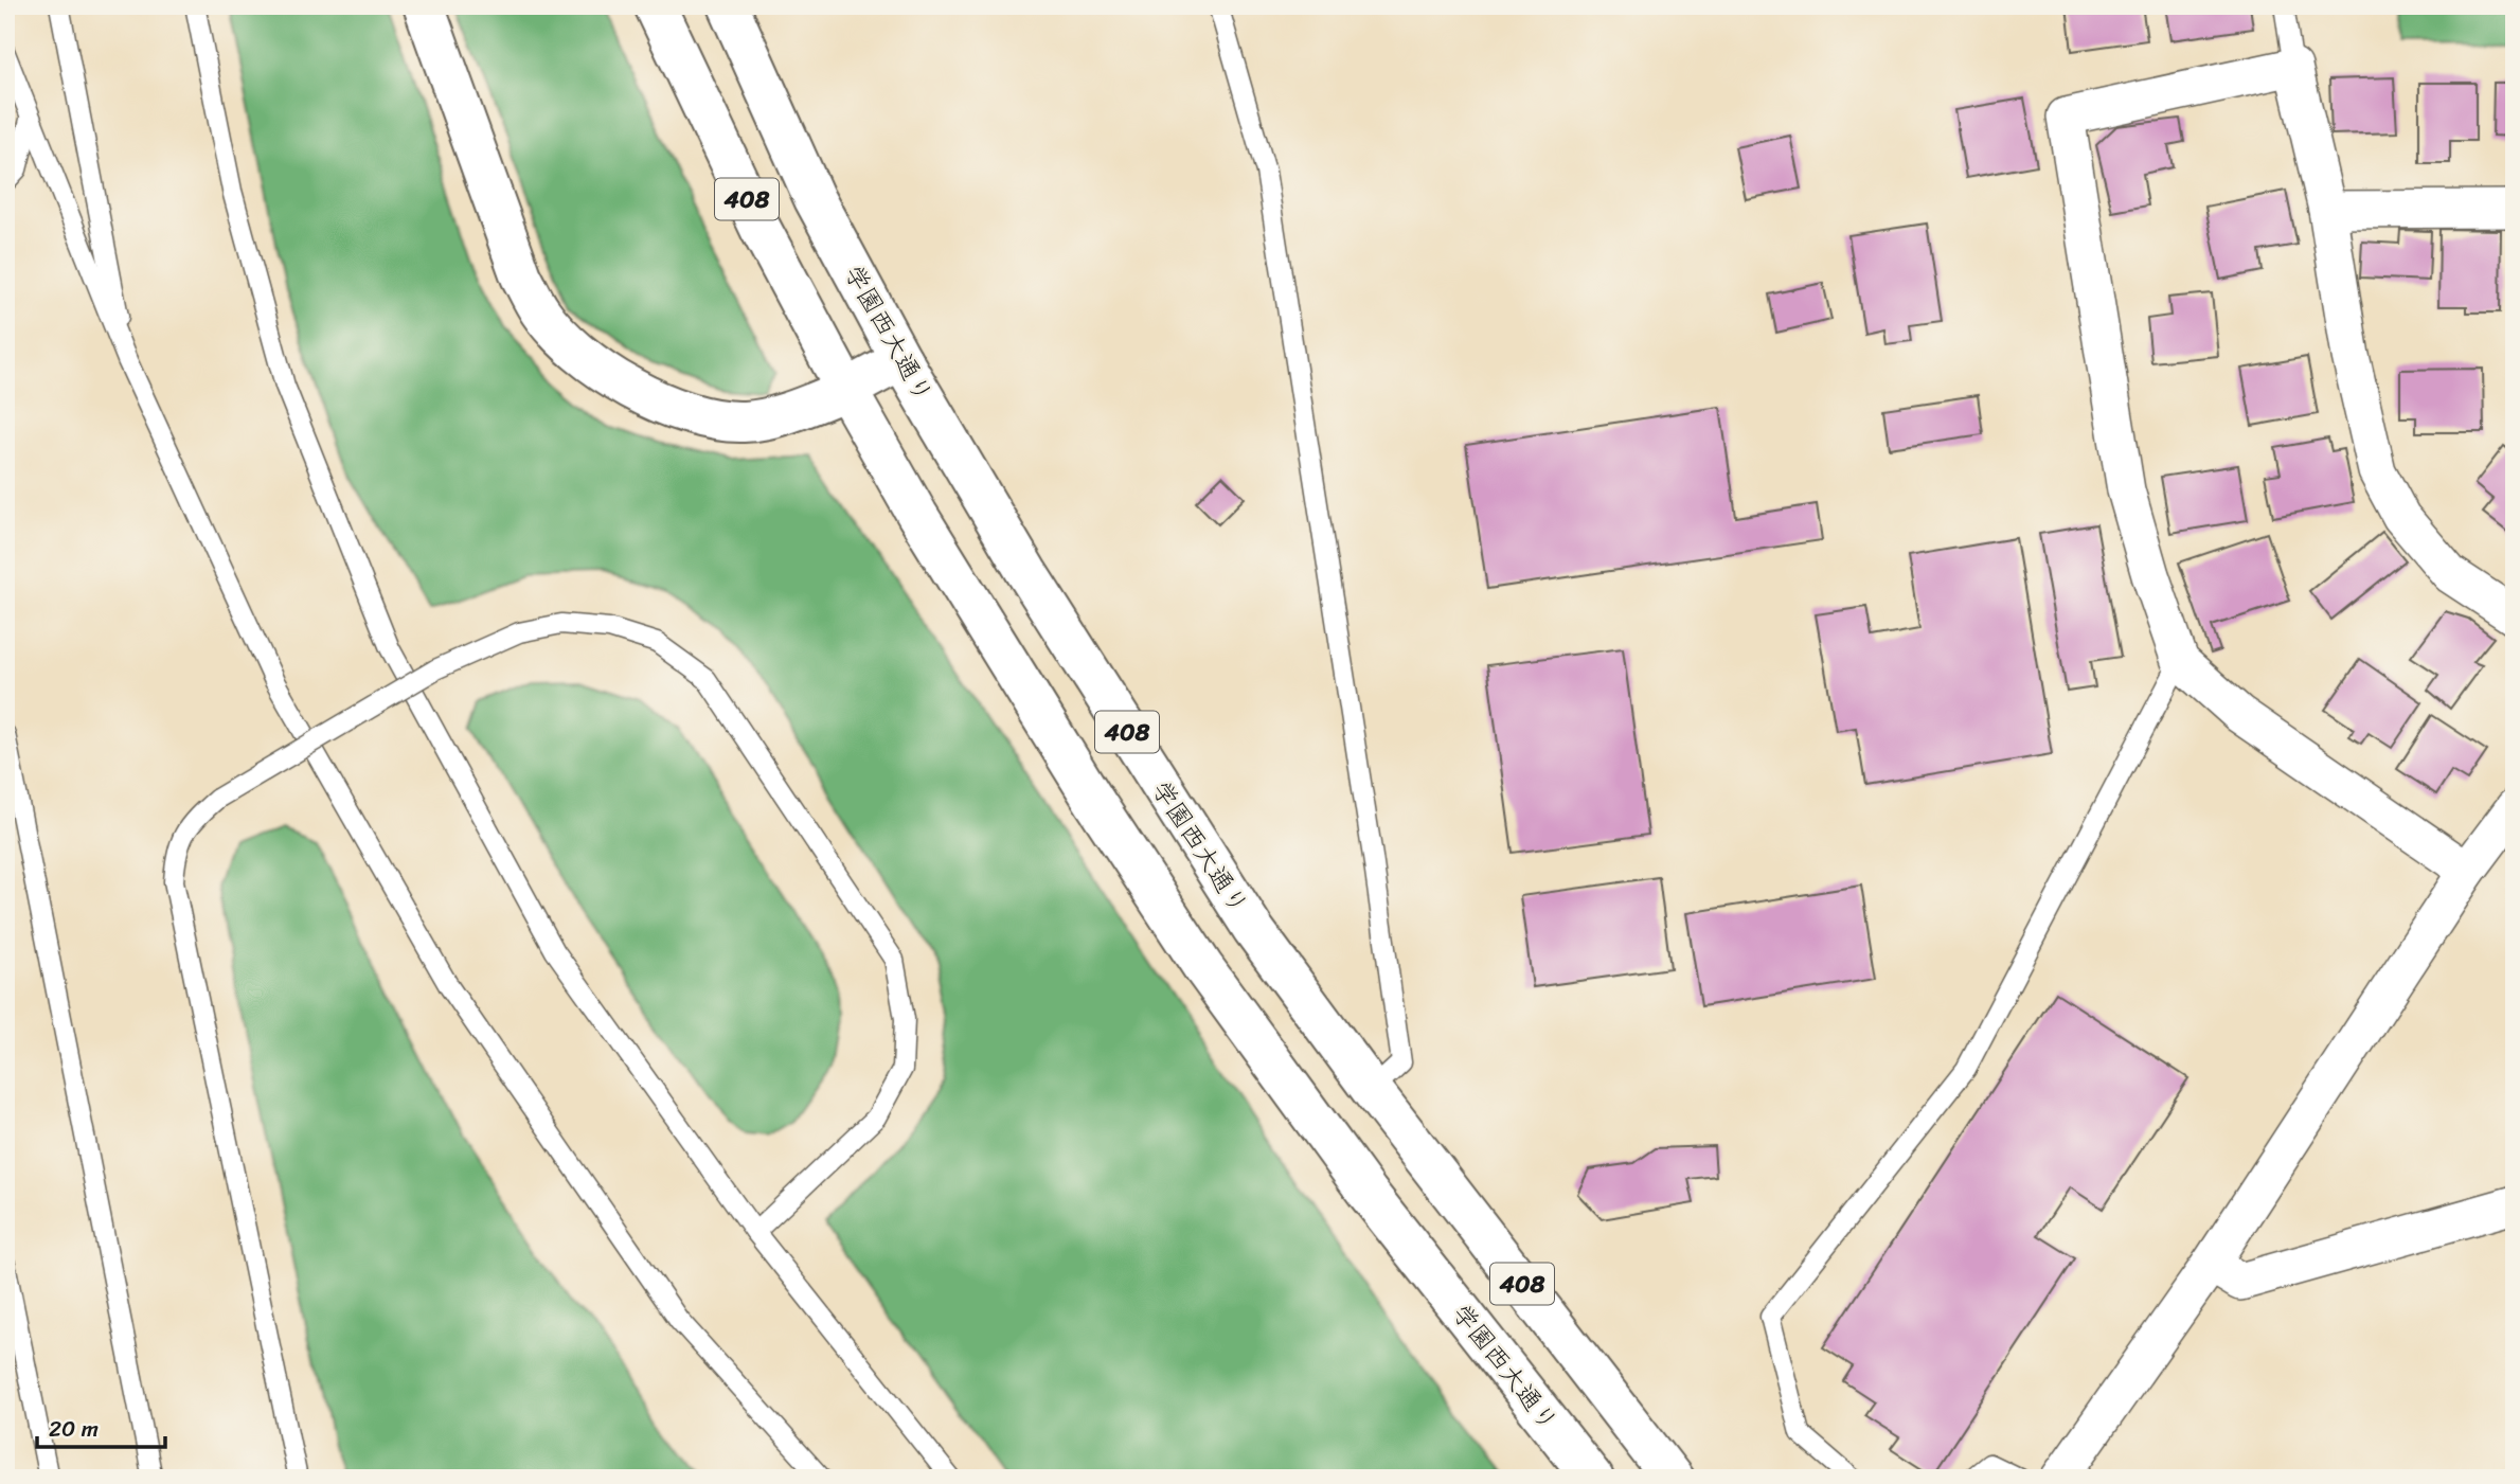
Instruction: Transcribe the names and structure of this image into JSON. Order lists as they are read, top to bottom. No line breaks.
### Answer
{"streets":{"main road":["408","学園西大通り"]},"scale_bar":"20 m"}
